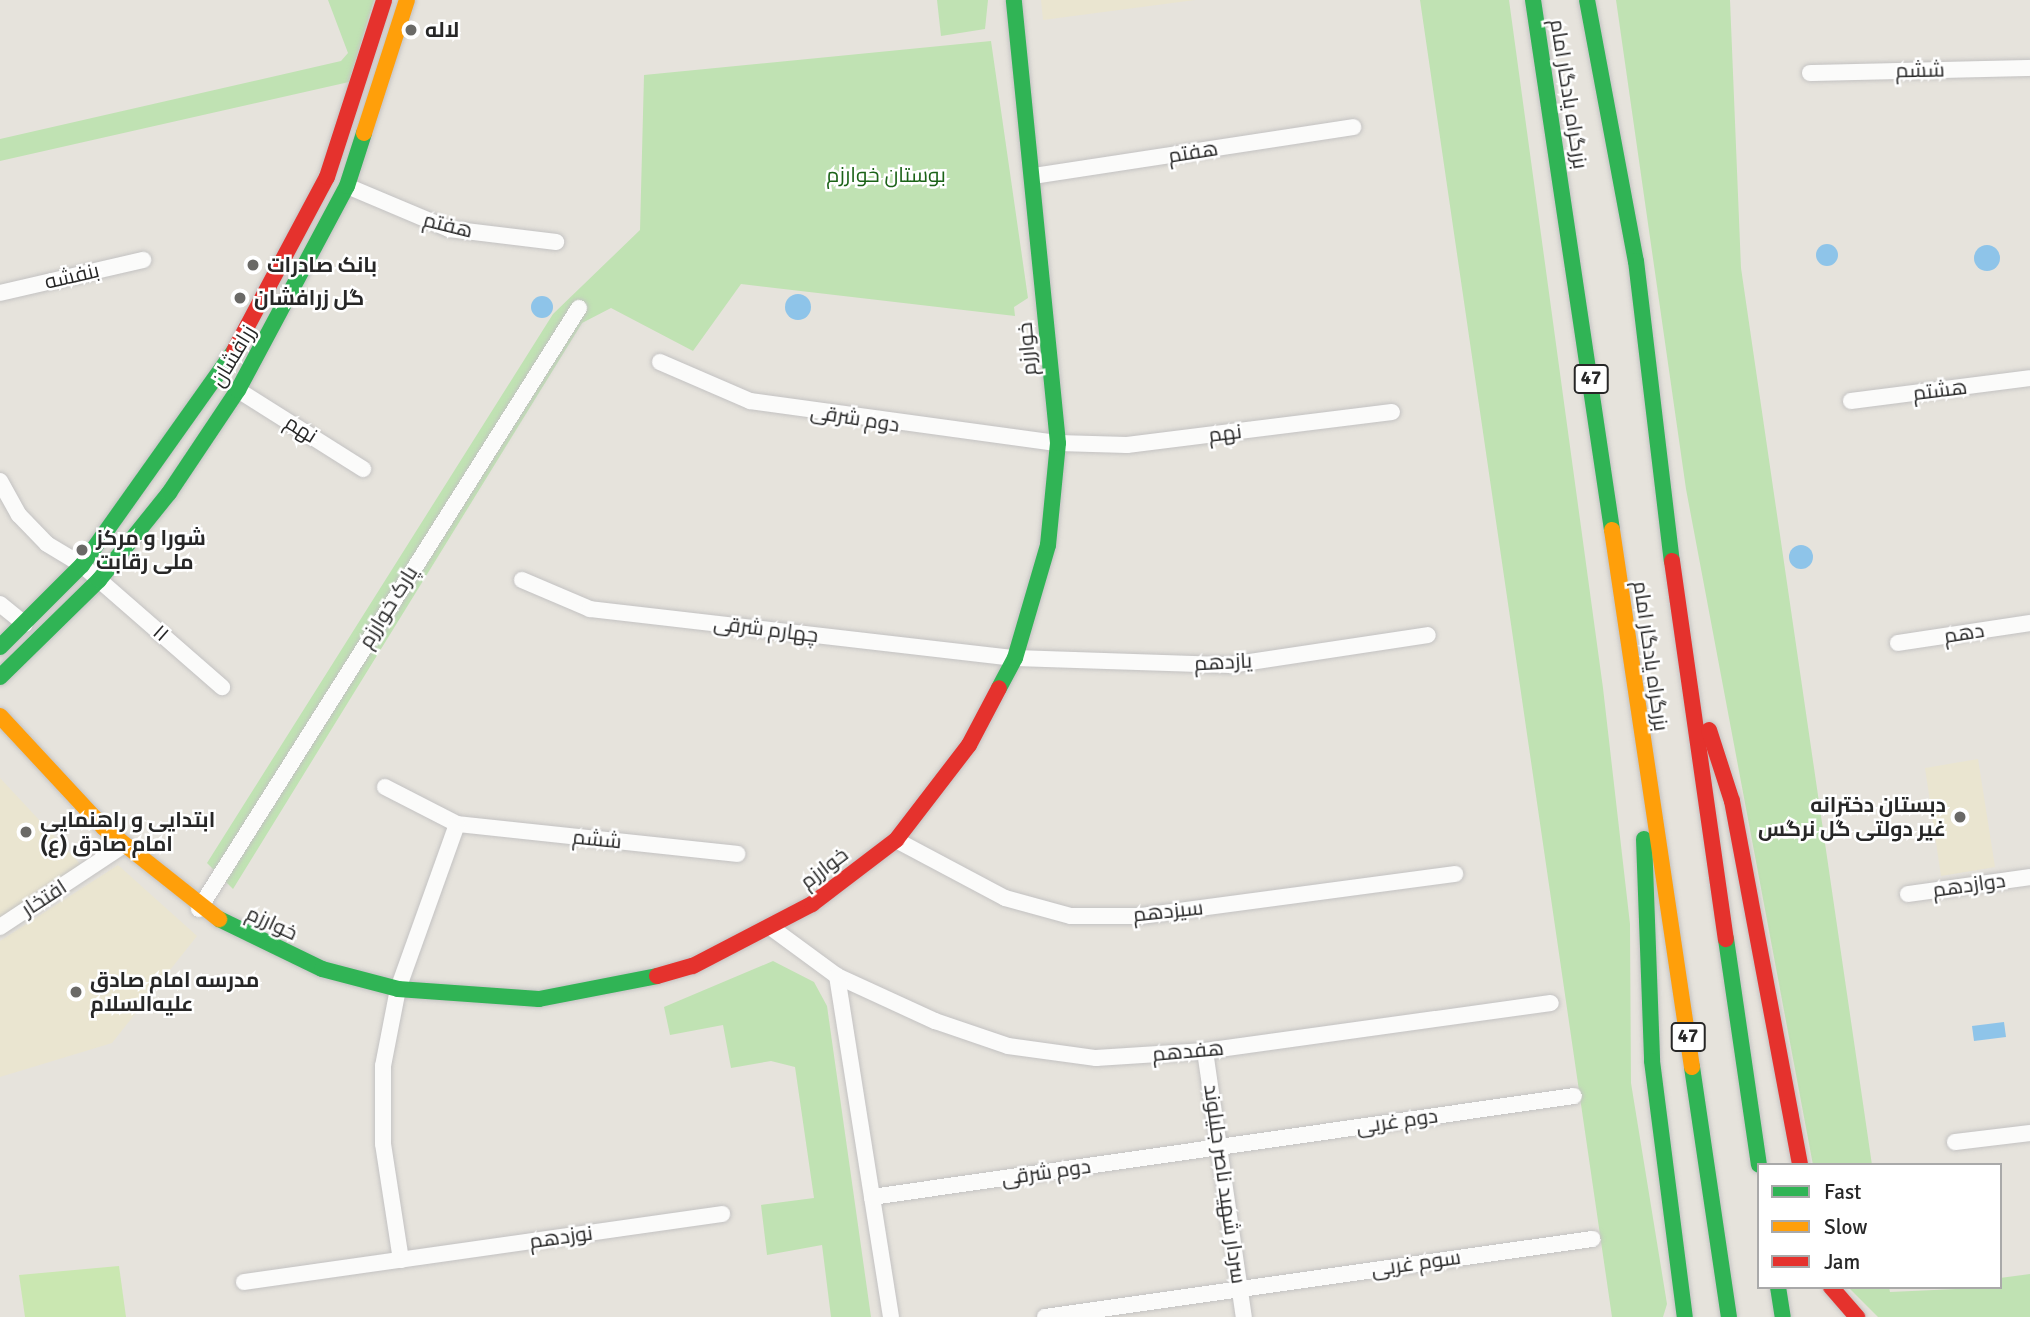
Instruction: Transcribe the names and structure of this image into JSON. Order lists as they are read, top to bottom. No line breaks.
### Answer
{"streets":{"main road":["بزرگراه یادگار امام","خوارزم","زرافشان","47"],"street":["ششم","هفتم","بنفشه","هشتم","دوم شرقی","نهم","پارک خوارزم","چهارم شرقی","۱۱","دهم","یازدهم","دوازدهم","افتخار","سیزدهم","هفدهم","دوم غربی","سردار شهید ناصر جلیلوند","نوزدهم","سوم غربی"]},"crossings":[["هفتم","خوارزم"],["هفتم","زرافشان"],["خوارزم","دوم شرقی"],["خوارزم","نهم"],["خوارزم","پارک خوارزم"],["خوارزم","چهارم شرقی"],["خوارزم","یازدهم"],["خوارزم","افتخار"],["خوارزم","سیزدهم"],["خوارزم","هفدهم"],["زرافشان","نهم"],["زرافشان","۱۱"],["دوم شرقی","نهم"],["دوم شرقی","دوم غربی"],["دوم شرقی","سردار شهید ناصر جلیلوند"],["چهارم شرقی","یازدهم"],["هفدهم","سردار شهید ناصر جلیلوند"],["دوم غربی","سردار شهید ناصر جلیلوند"],["سردار شهید ناصر جلیلوند","سوم غربی"]],"parks":["بوستان خوارزم"],"places":["لاله","بانک صادرات","گل زرافشان","شورا و مرکز ملی رقابت","دبستان دخترانه غیر دولتی گل نرگس","ابتدایی و راهنمایی امام صادق (ع)","مدرسه امام صادق علیه‌السلام"],"legend":["Fast","Slow","Jam"]}
